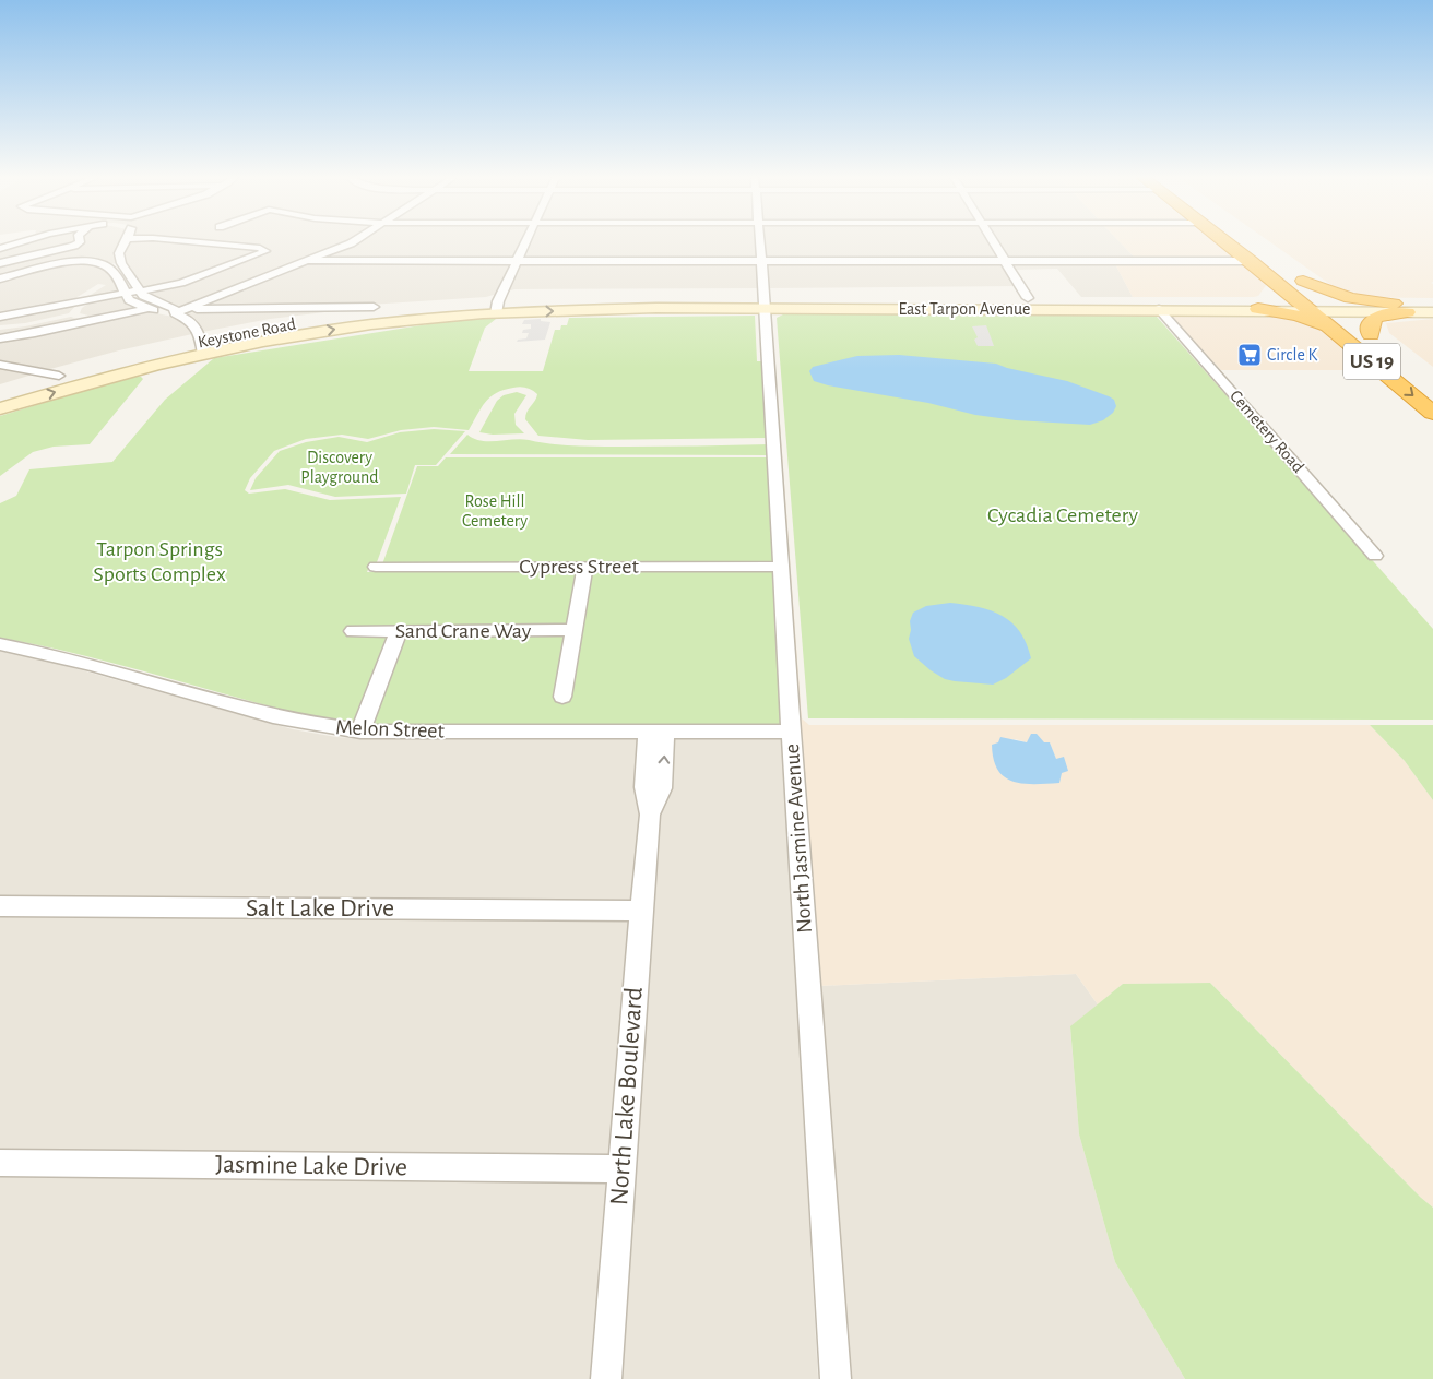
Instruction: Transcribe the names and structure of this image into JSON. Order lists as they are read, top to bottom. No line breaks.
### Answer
{"streets":{"highway":["US 19"],"main road":["East Tarpon Avenue","Keystone Road"],"street":["Cemetery Road","Cypress Street","Sand Crane Way","Melon Street","North Jasmine Avenue","Salt Lake Drive","North Lake Boulevard","Jasmine Lake Drive"]},"crossings":[["East Tarpon Avenue","Keystone Road"],["East Tarpon Avenue","US 19"],["East Tarpon Avenue","Cemetery Road"],["East Tarpon Avenue","North Jasmine Avenue"],["Cypress Street","North Jasmine Avenue"],["Melon Street","North Jasmine Avenue"],["Melon Street","North Lake Boulevard"],["Salt Lake Drive","North Lake Boulevard"],["North Lake Boulevard","Jasmine Lake Drive"]],"parks":["Discovery Playground","Rose Hill Cemetery","Cycadia Cemetery","Tarpon Springs Sports Complex"],"places":{"supermarket":["Circle K"]}}
